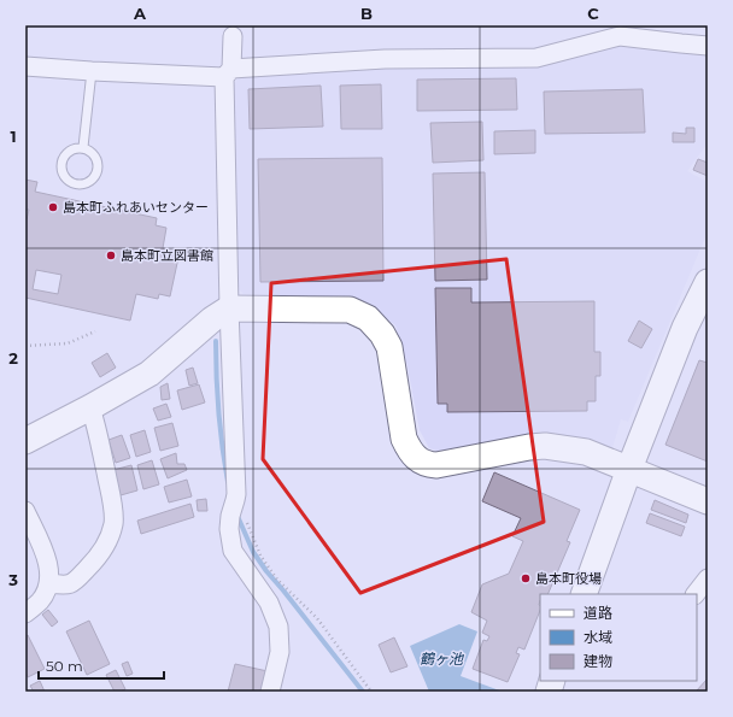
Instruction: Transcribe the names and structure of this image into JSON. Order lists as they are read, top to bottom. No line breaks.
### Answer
{"water":["鶴ヶ池"],"places":["島本町ふれあいセンター","島本町立図書館","島本町役場"],"legend":["道路","水域","建物"],"scale_bar":"50 m","grid":{"columns":["A","B","C"],"rows":["1","2","3"]}}
